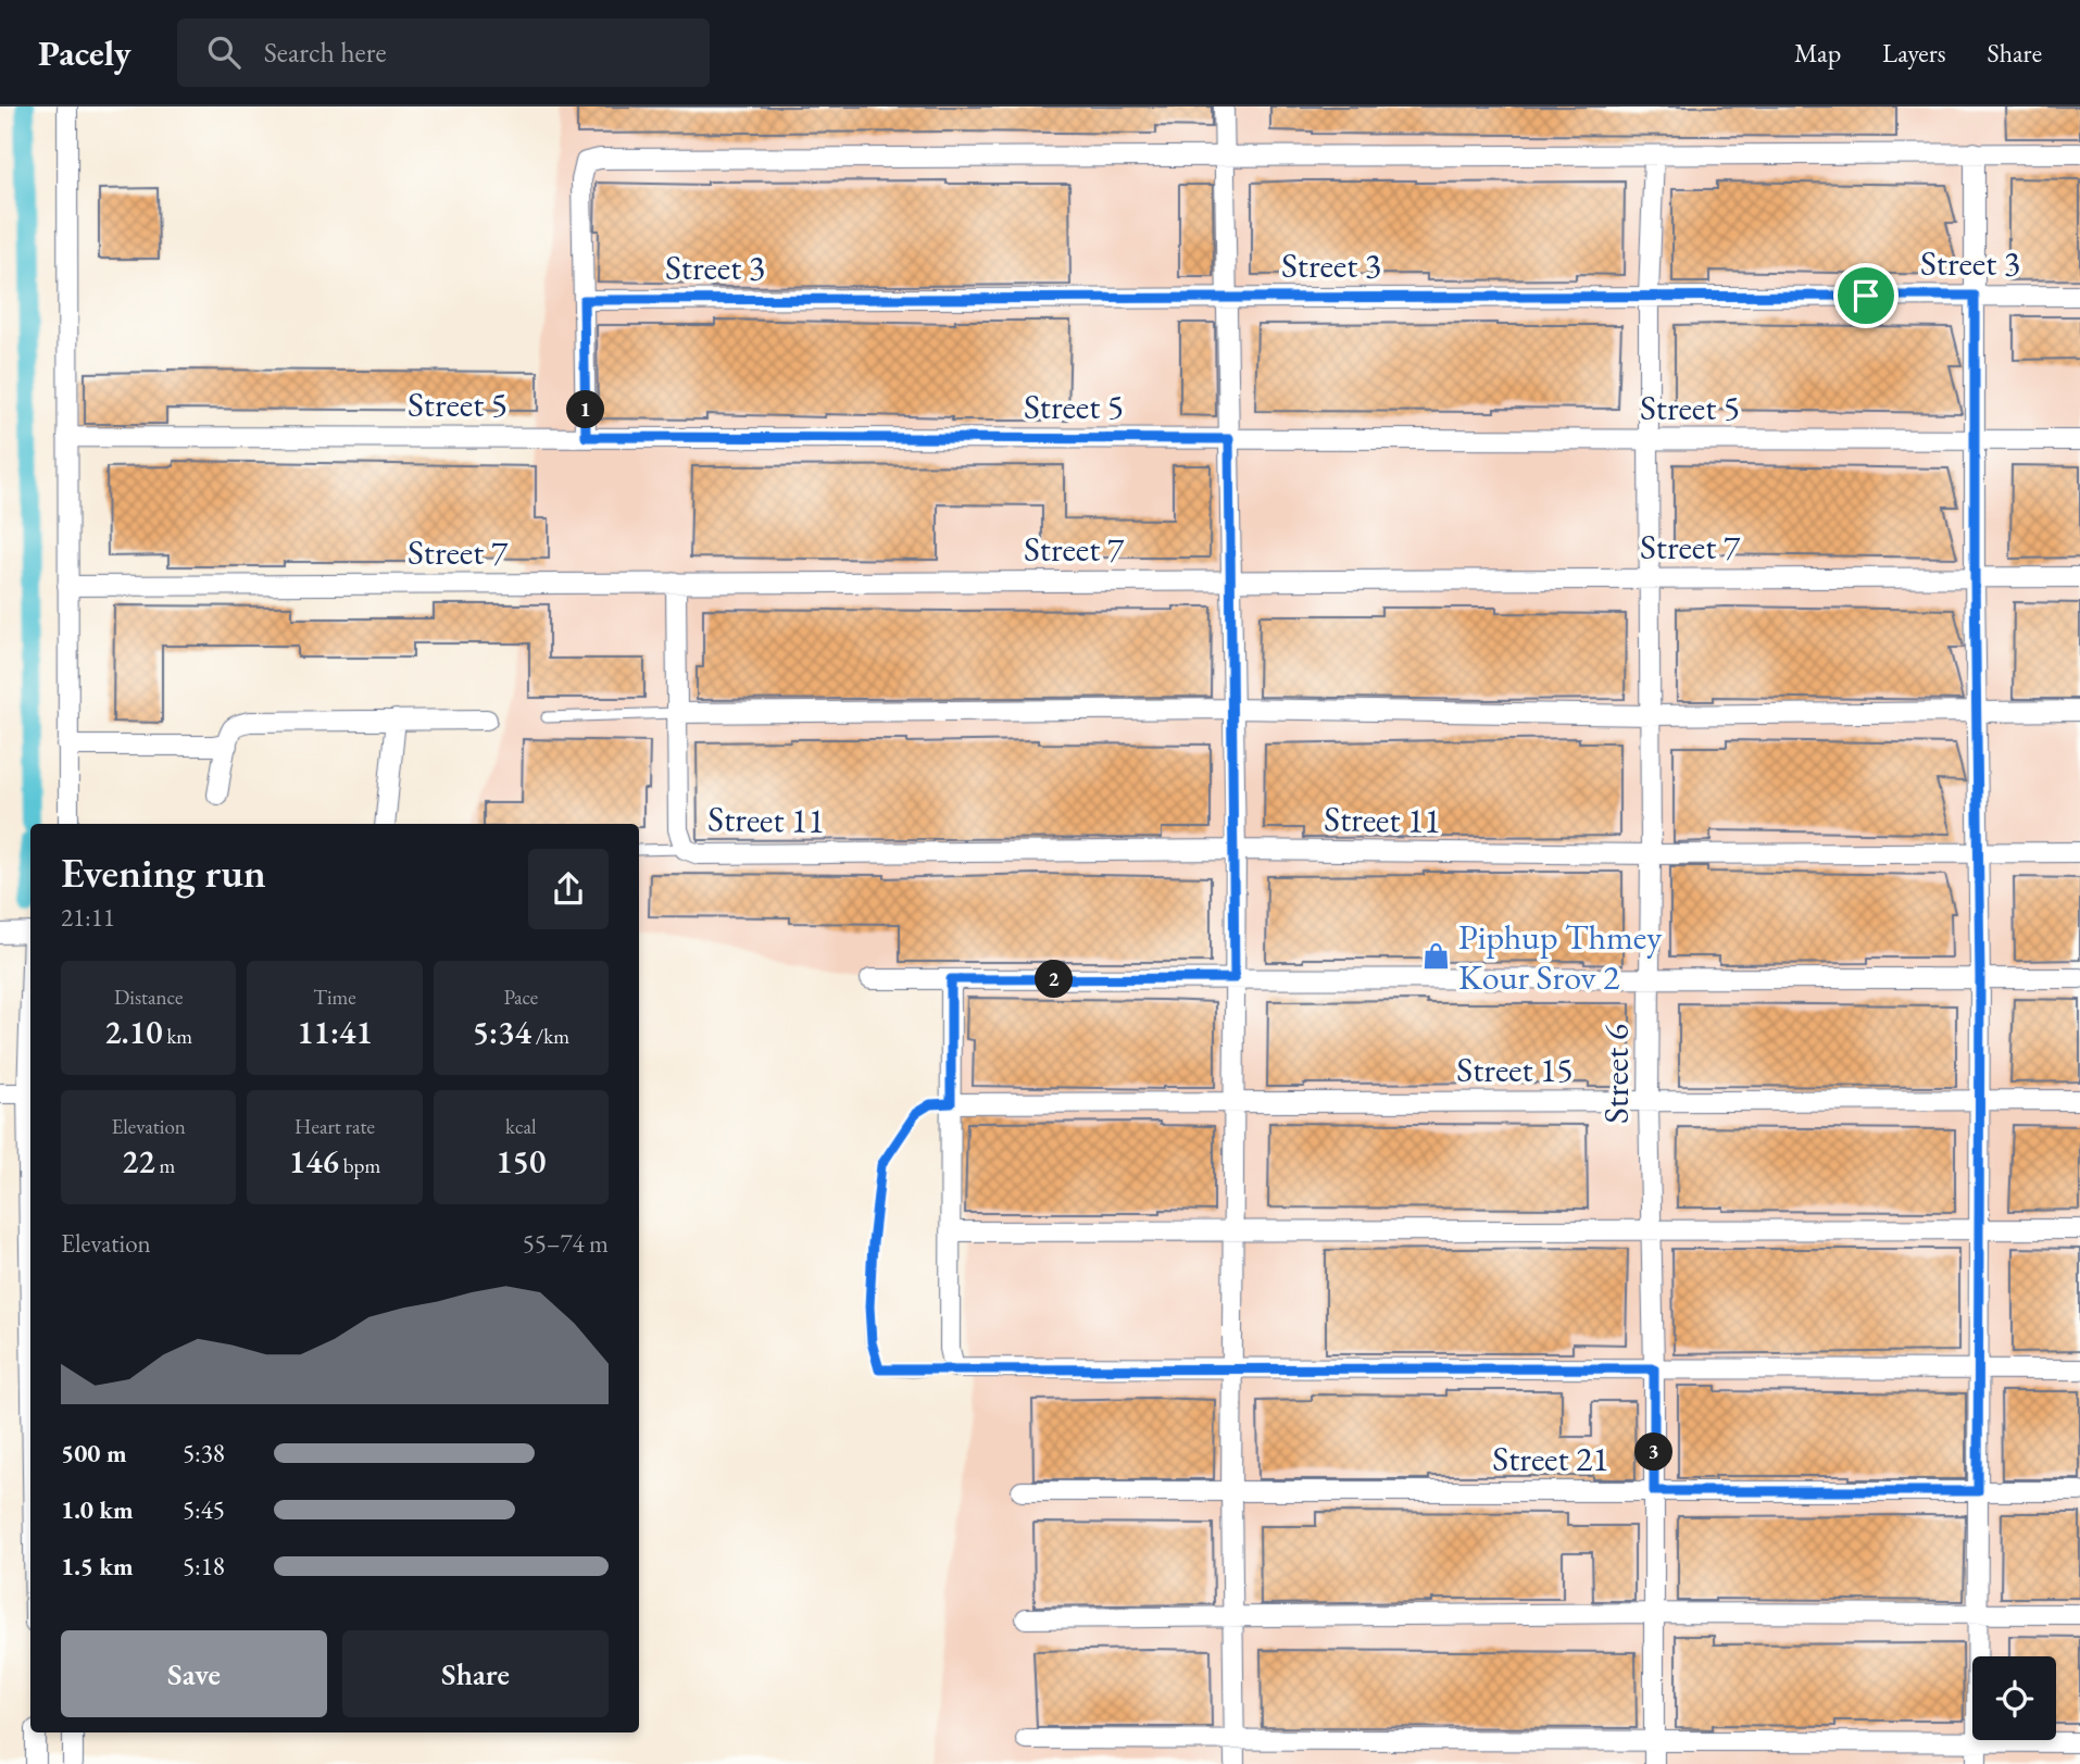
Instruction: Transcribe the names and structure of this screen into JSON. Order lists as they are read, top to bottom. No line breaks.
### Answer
{"streets":{"street":["Street 3","Street 5","Street 7","Street 11","Street 15","Street 6","Street 21"]},"crossings":[["Street 3","Street 6"],["Street 5","Street 6"],["Street 7","Street 6"],["Street 11","Street 6"],["Street 15","Street 6"],["Street 6","Street 21"]],"places":{"shop":["Piphup Thmey Kour Srov 2"]},"page":{"header":"Pacely","search":"Search here","nav":["Map","Layers","Share"],"pins":["1","2","3"],"heading":["Evening run","21:11"],"stats":[["Distance","2.10 km"],["Time","11:41"],["Pace","5:34 /km"],["Elevation","22 m"],["Heart rate","146 bpm"],["kcal","150"]],"chart":["Elevation","55–74 m"],"list":[{"name":"500 m","note":"5:38"},{"name":"1.0 km","note":"5:45"},{"name":"1.5 km","note":"5:18"}],"buttons":["Save","Share"]}}
